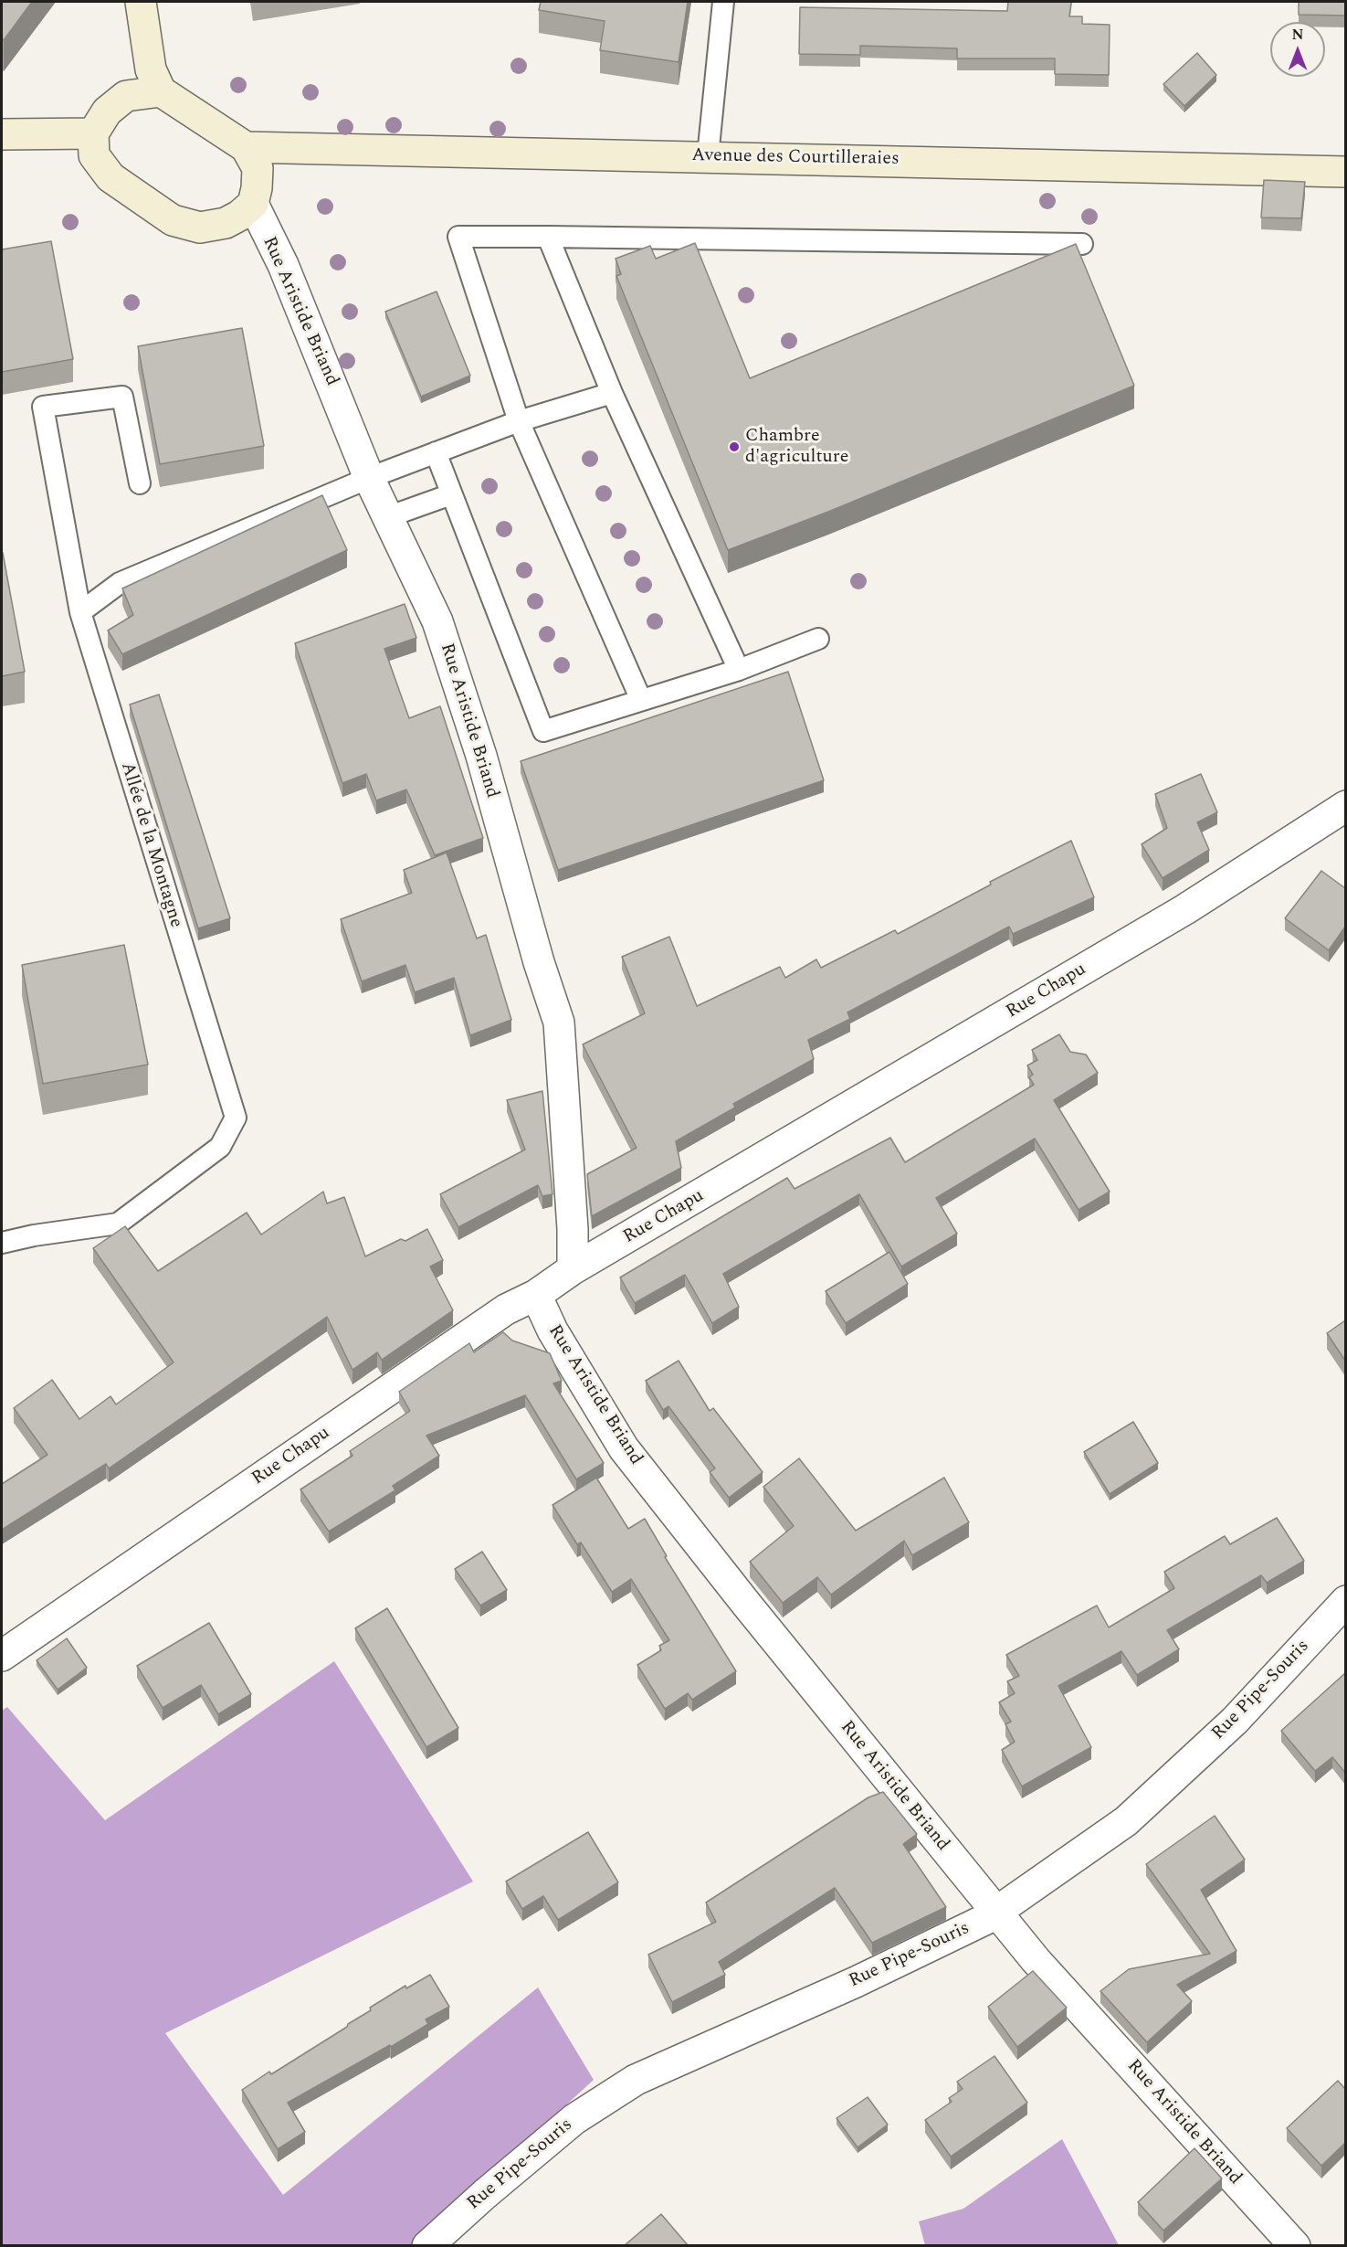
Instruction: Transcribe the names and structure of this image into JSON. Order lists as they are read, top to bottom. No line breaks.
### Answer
{"streets":{"street":["Avenue des Courtilleraies","Rue Aristide Briand","Rue Chapu","Rue Pipe-Souris"],"lane":["Allée de la Montagne"]},"crossings":[["Avenue des Courtilleraies","Rue Aristide Briand"],["Rue Aristide Briand","Rue Chapu"],["Rue Aristide Briand","Rue Pipe-Souris"]],"places":["Chambre d'agriculture"],"north":"top"}
